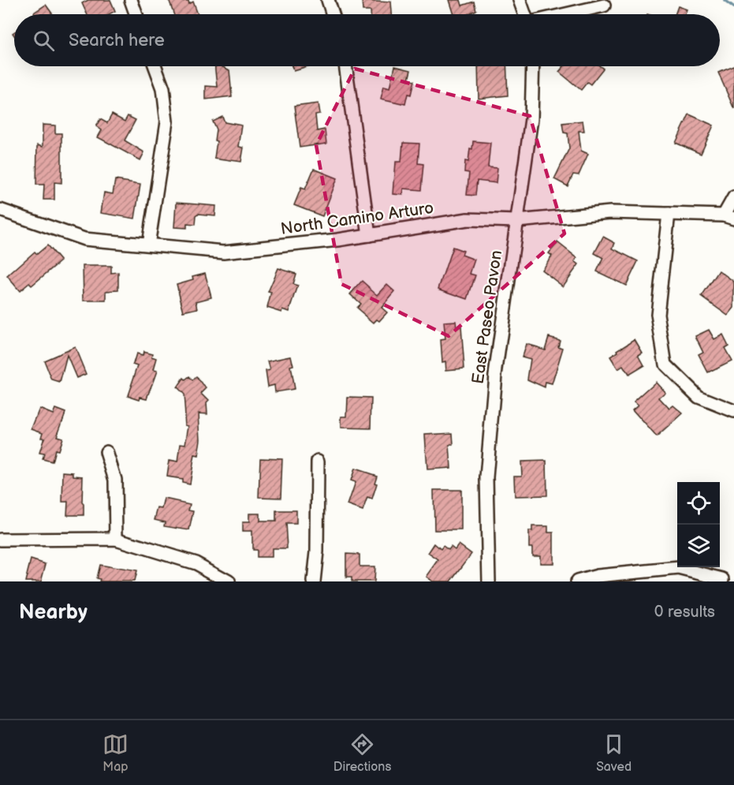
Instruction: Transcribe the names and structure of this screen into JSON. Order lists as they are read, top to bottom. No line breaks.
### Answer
{"streets":{"street":["North Camino Arturo","East Paseo Pavon"]},"crossings":[["North Camino Arturo","East Paseo Pavon"]],"page":{"search":"Search here","heading":["Nearby","0 results"],"nav":["Map","Directions","Saved"]}}
